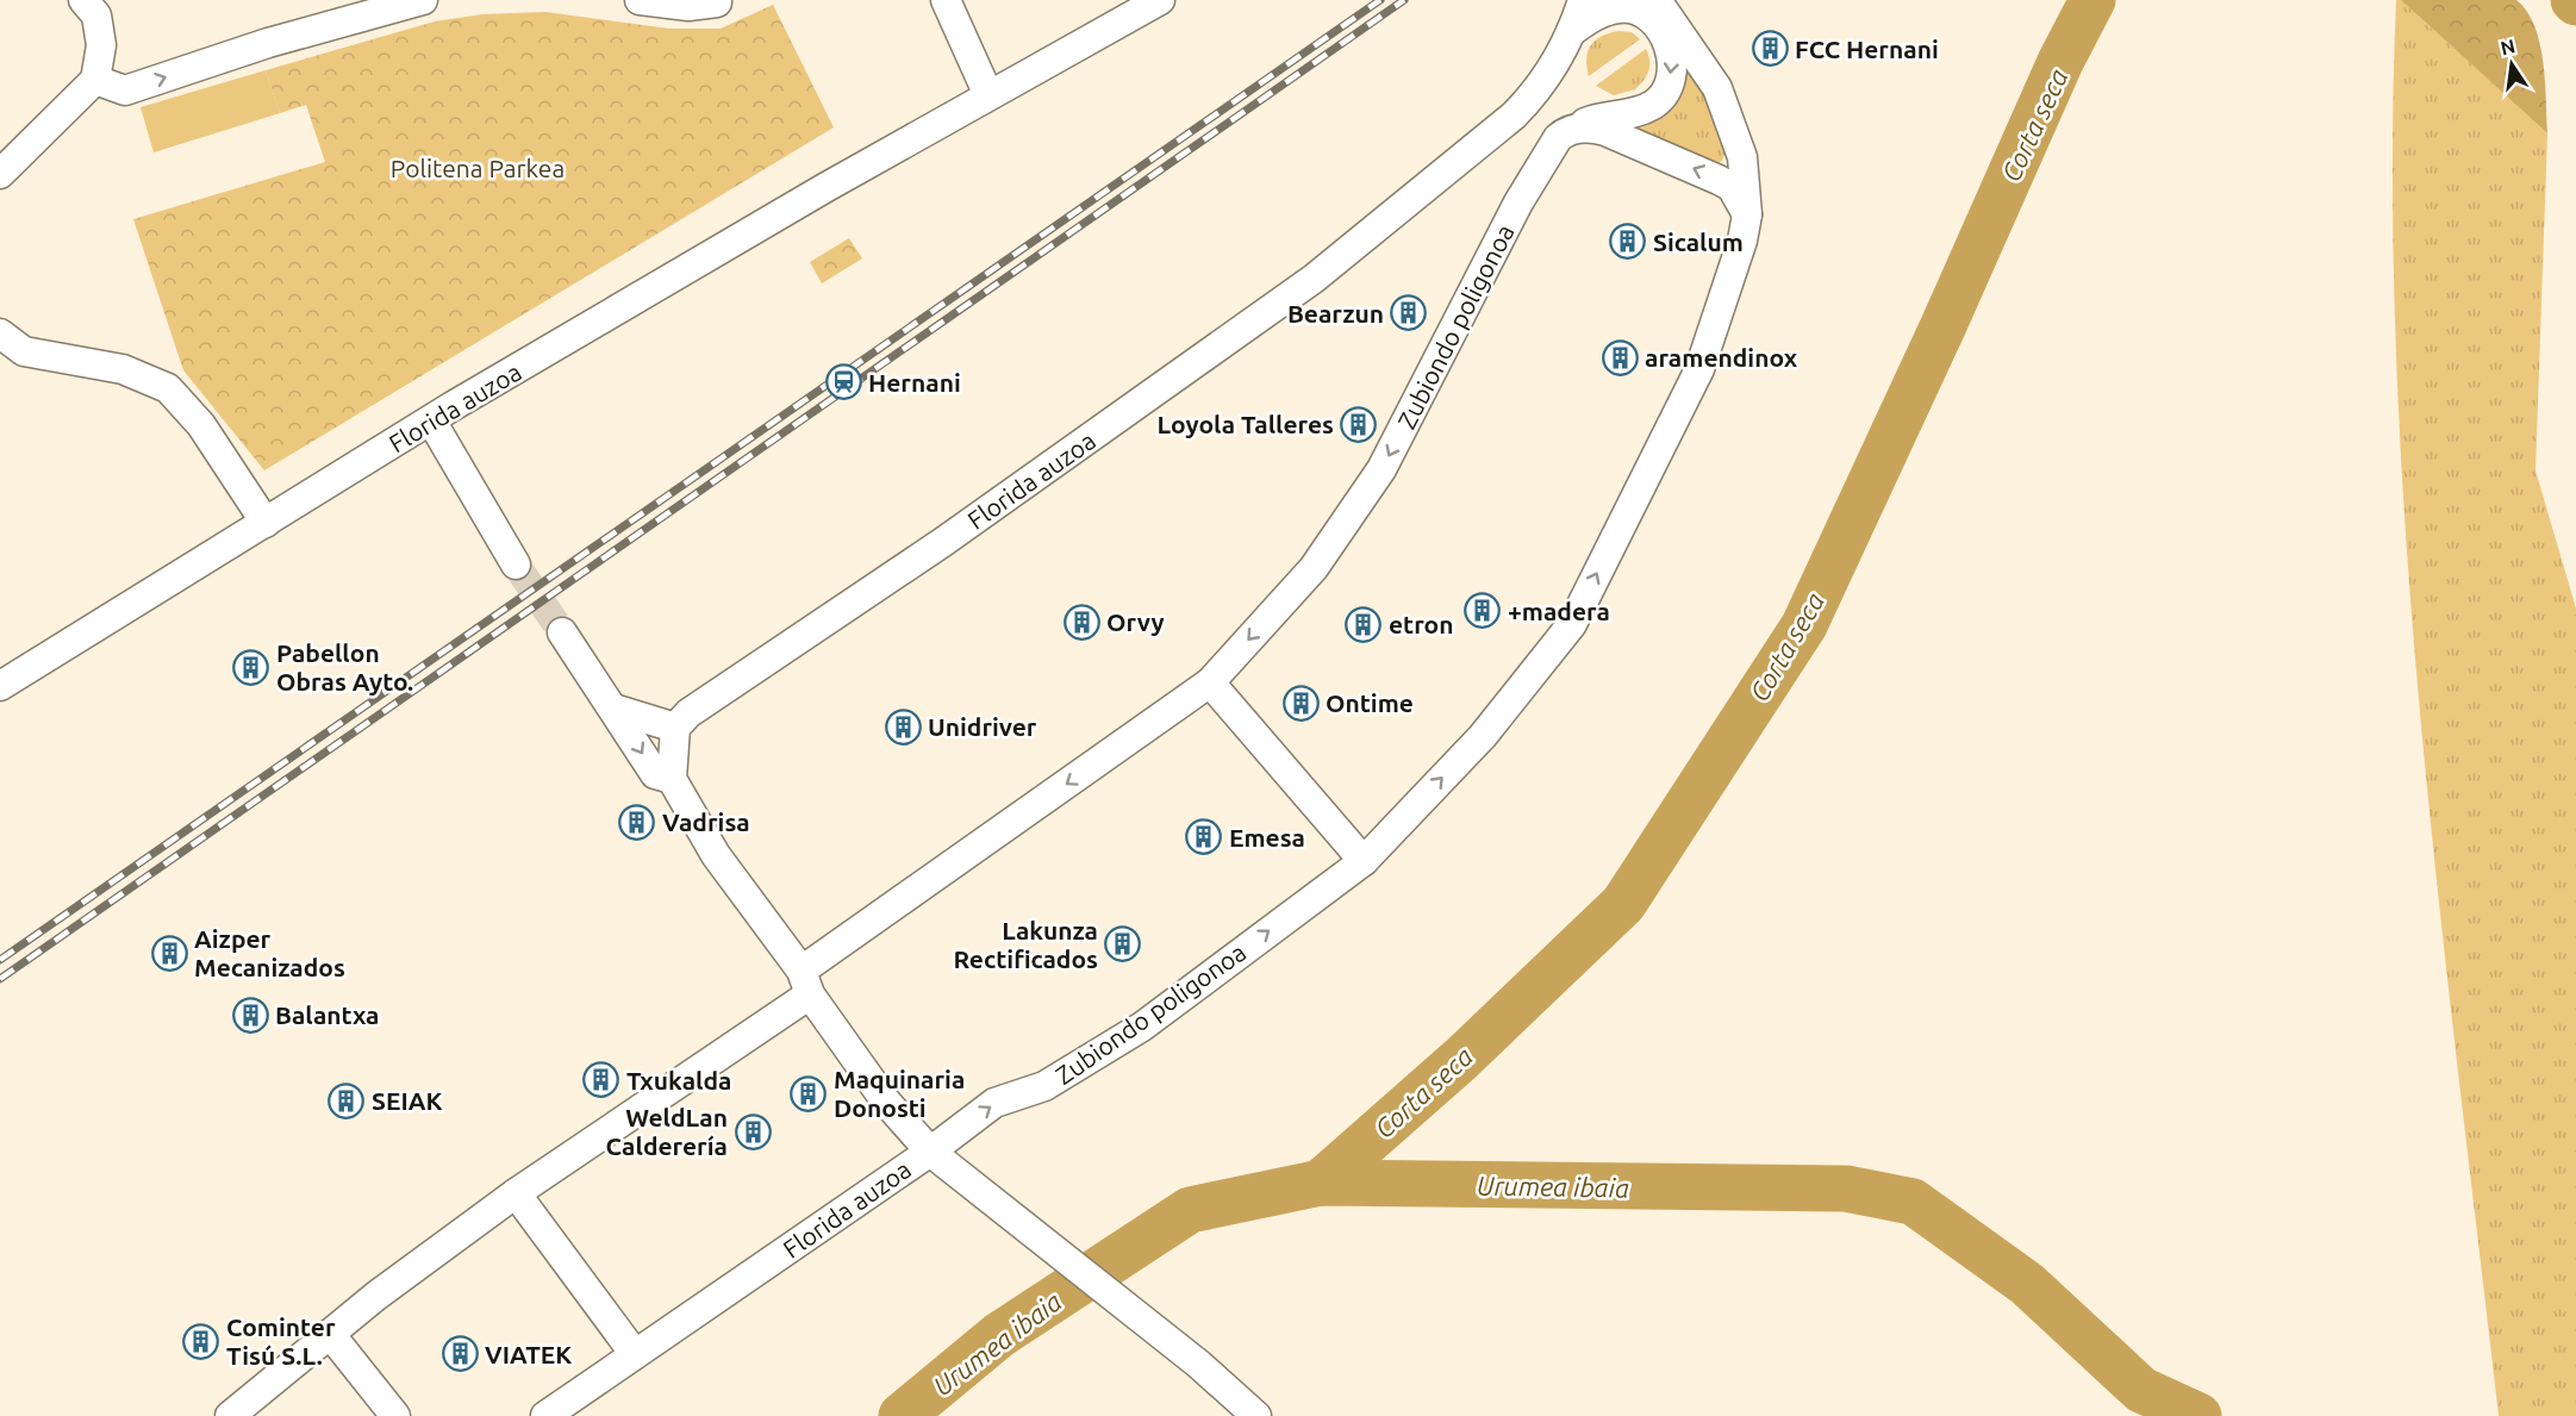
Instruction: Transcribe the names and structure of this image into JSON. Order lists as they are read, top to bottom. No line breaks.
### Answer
{"streets":{"street":["Zubiondo poligonoa","Florida auzoa"]},"crossings":[["Zubiondo poligonoa","Florida auzoa"]],"water":["Corta seca","Urumea ibaia"],"parks":["Politena Parkea"],"places":{"building":["FCC Hernani","Sicalum","Bearzun","aramendinox","Loyola Talleres","+madera","Orvy","etron","Pabellon Obras Ayto.","Ontime","Unidriver","Vadrisa","Emesa","Lakunza Rectificados","Aizper Mecanizados","Balantxa","Txukalda","Maquinaria Donosti","SEIAK","WeldLan Calderería","Cominter Tisú S.L.","VIATEK"],"station":["Hernani"]},"north":"top"}
